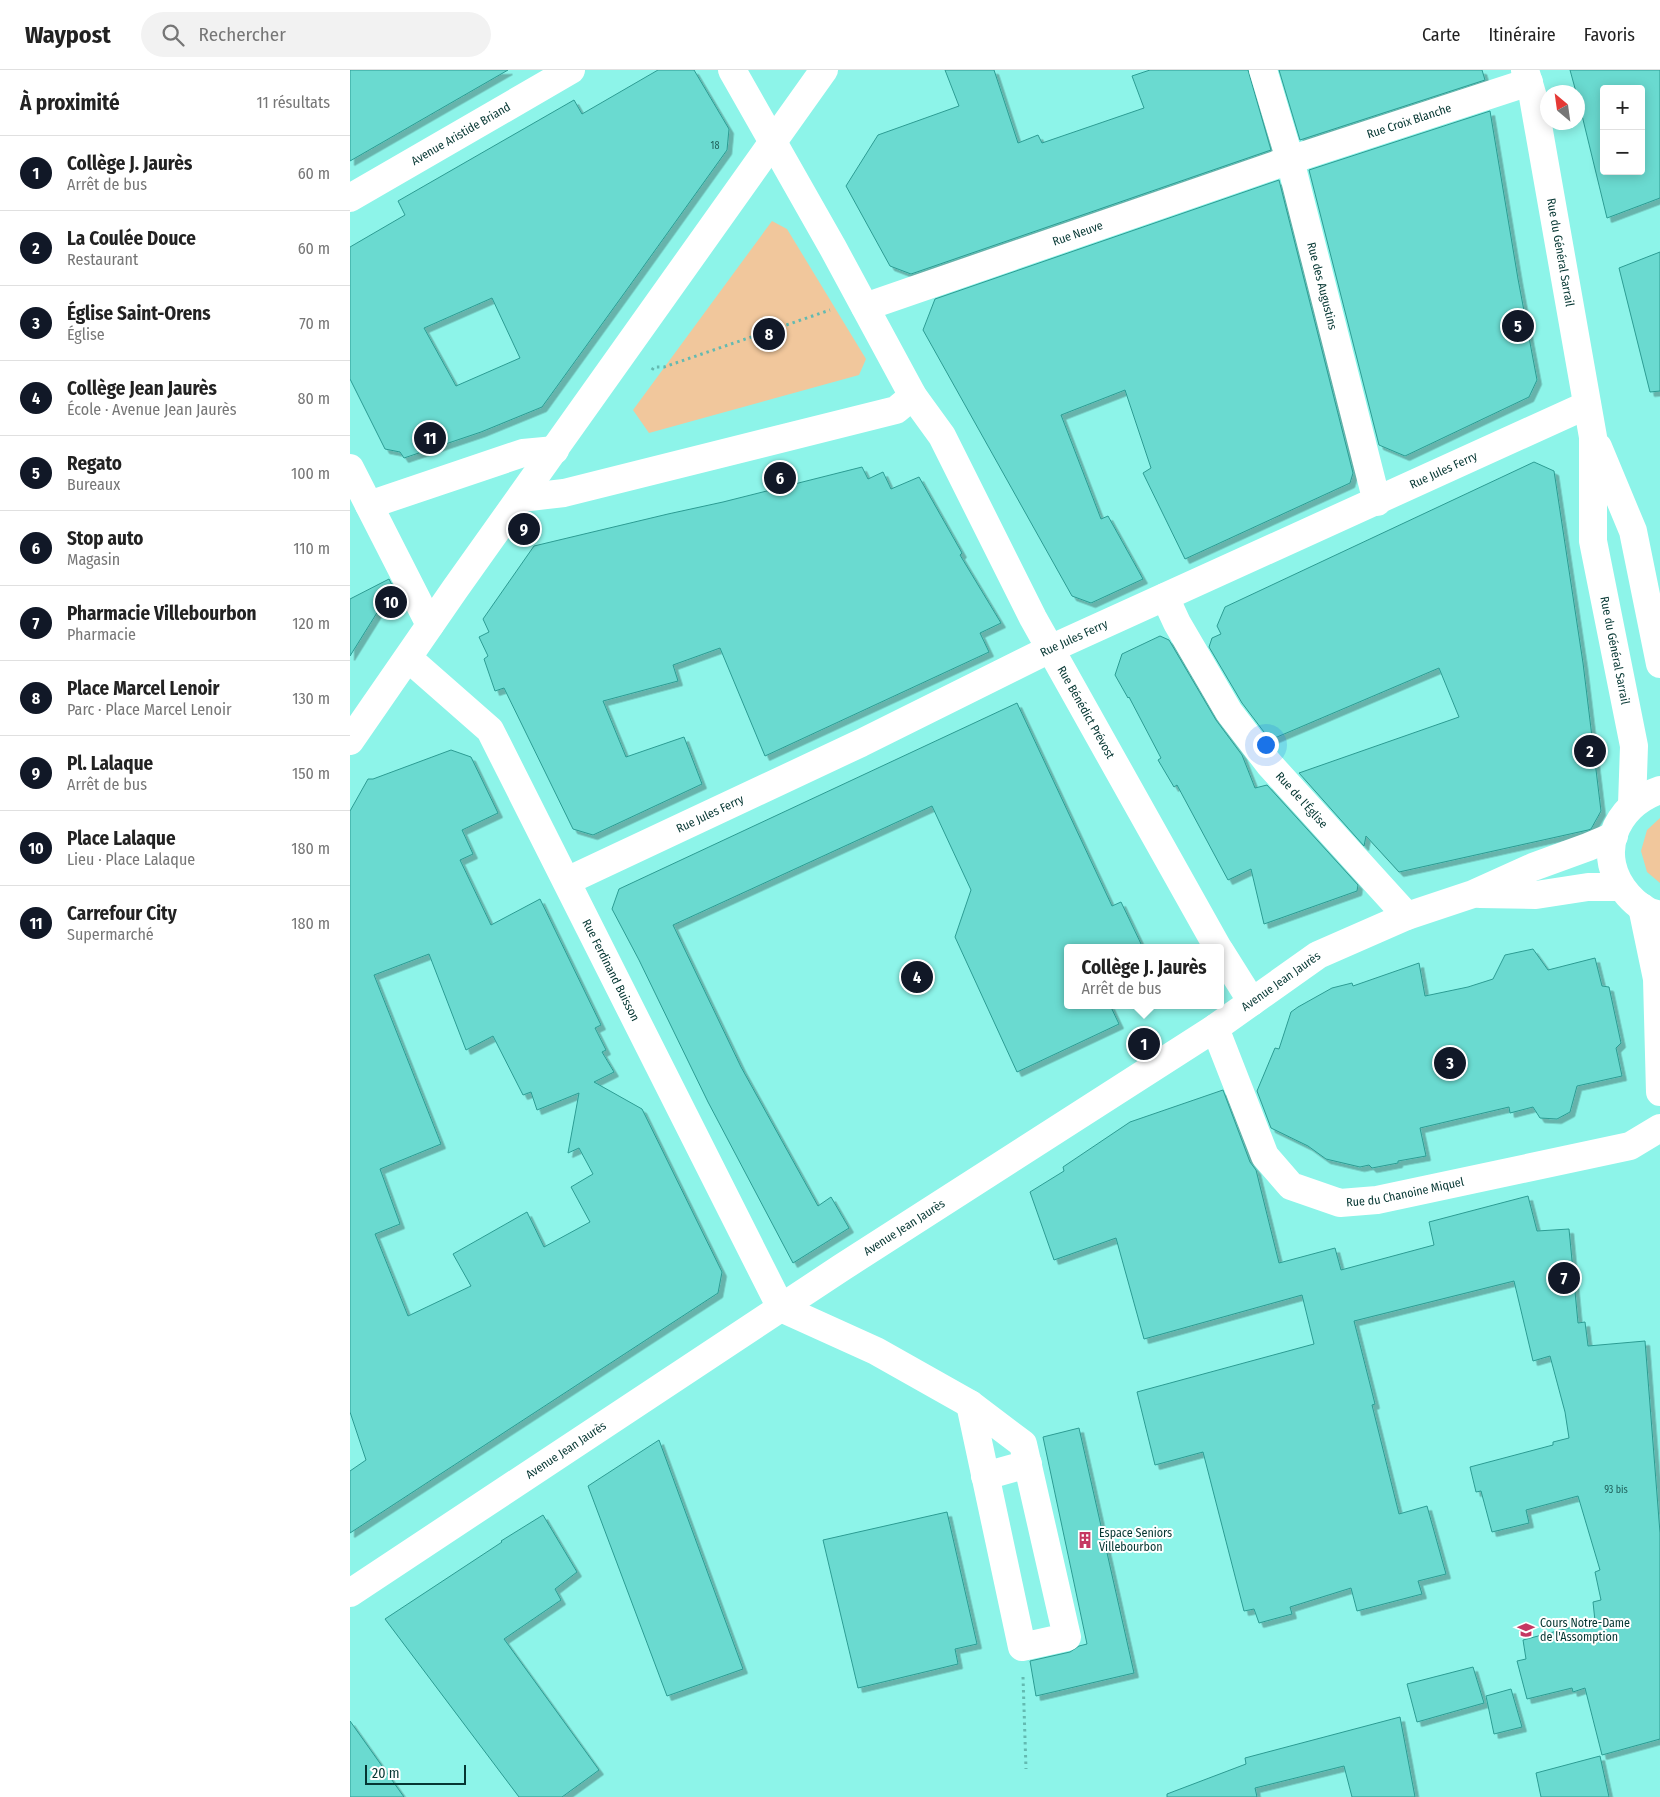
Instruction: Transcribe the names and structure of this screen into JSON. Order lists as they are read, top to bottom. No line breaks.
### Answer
{"streets":{"street":["Rue Croix Blanche","Avenue Aristide Briand","Rue Neuve","Rue du Général Sarrail","Rue des Augustins","Rue Jules Ferry","Rue Bénédict Prévost","Rue de l'Église","Rue Ferdinand Buisson","Avenue Jean Jaurès","Rue du Chanoine Miquel"]},"crossings":[["Rue Croix Blanche","Rue Neuve"],["Rue Croix Blanche","Rue du Général Sarrail"],["Rue Croix Blanche","Rue des Augustins"],["Rue Neuve","Rue des Augustins"],["Rue Neuve","Rue Bénédict Prévost"],["Rue du Général Sarrail","Rue Jules Ferry"],["Rue des Augustins","Rue Jules Ferry"],["Rue Jules Ferry","Rue Bénédict Prévost"],["Rue Jules Ferry","Rue de l'Église"],["Rue Jules Ferry","Rue Ferdinand Buisson"],["Rue de l'Église","Avenue Jean Jaurès"],["Rue Ferdinand Buisson","Avenue Jean Jaurès"],["Avenue Jean Jaurès","Rue du Chanoine Miquel"]],"places":{"building":["Espace Seniors Villebourbon"],"school or university":["Cours Notre-Dame de l'Assomption"]},"house_numbers":["18","93 bis"],"scale_bar":"20 m","north":"top left","page":{"header":"Waypost","search":"Rechercher","nav":["Carte","Itinéraire","Favoris"],"heading":["À proximité","11 résultats"],"map_buttons":["+","−"],"list":[{"mark":"1","name":"Collège J. Jaurès","note":"Arrêt de bus","value":"60 m"},{"mark":"2","name":"La Coulée Douce","note":"Restaurant","value":"60 m"},{"mark":"3","name":"Église Saint-Orens","note":"Église","value":"70 m"},{"mark":"4","name":"Collège Jean Jaurès","note":"École · Avenue Jean Jaurès","value":"80 m"},{"mark":"5","name":"Regato","note":"Bureaux","value":"100 m"},{"mark":"6","name":"Stop auto","note":"Magasin","value":"110 m"},{"mark":"7","name":"Pharmacie Villebourbon","note":"Pharmacie","value":"120 m"},{"mark":"8","name":"Place Marcel Lenoir","note":"Parc · Place Marcel Lenoir","value":"130 m"},{"mark":"9","name":"Pl. Lalaque","note":"Arrêt de bus","value":"150 m"},{"mark":"10","name":"Place Lalaque","note":"Lieu · Place Lalaque","value":"180 m"},{"mark":"11","name":"Carrefour City","note":"Supermarché","value":"180 m"}],"pins":["5","8","11","6","9","10","2","4","1","3","7"],"popup":["Collège J. Jaurès","Arrêt de bus"],"scale":"20 m"}}
